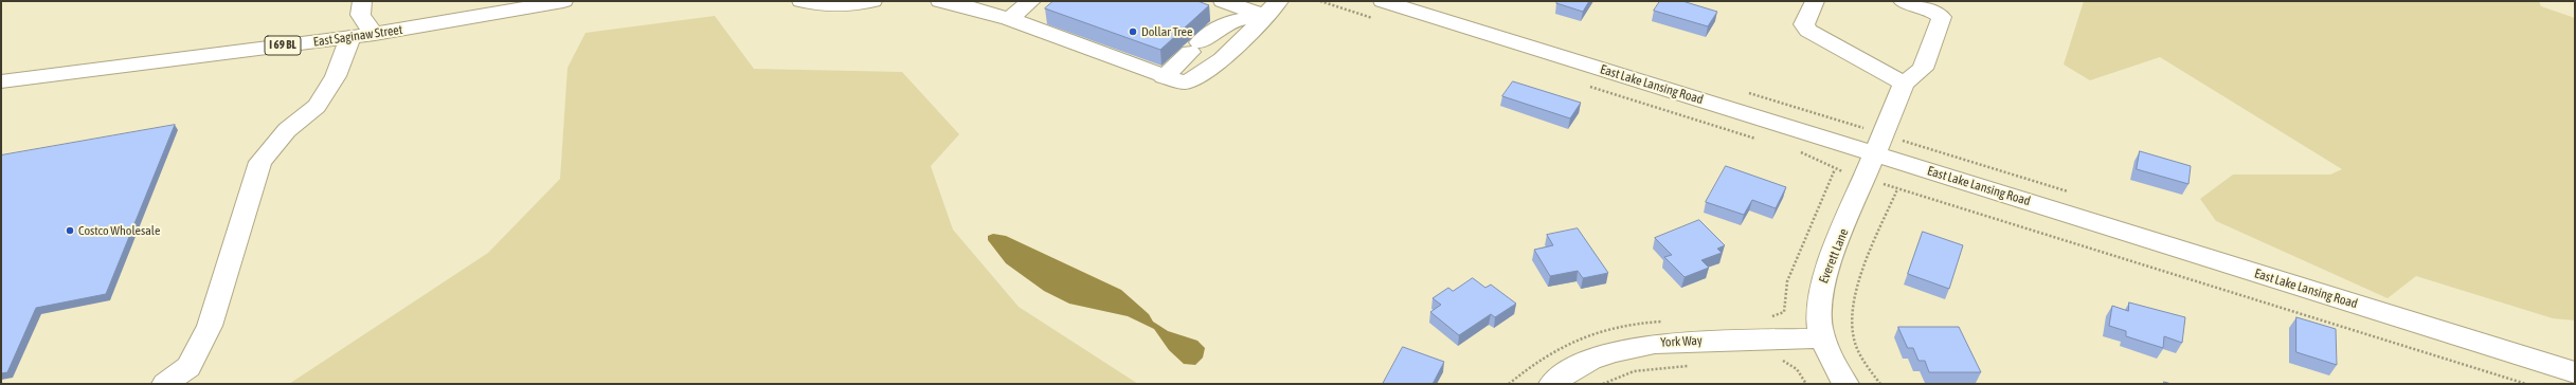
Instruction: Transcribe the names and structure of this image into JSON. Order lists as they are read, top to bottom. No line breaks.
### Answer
{"streets":{"street":["East Saginaw Street","I 69 BL","East Lake Lansing Road","Everett Lane","York Way"]},"crossings":[["East Lake Lansing Road","Everett Lane"],["Everett Lane","York Way"]],"places":["Dollar Tree","Costco Wholesale"]}
